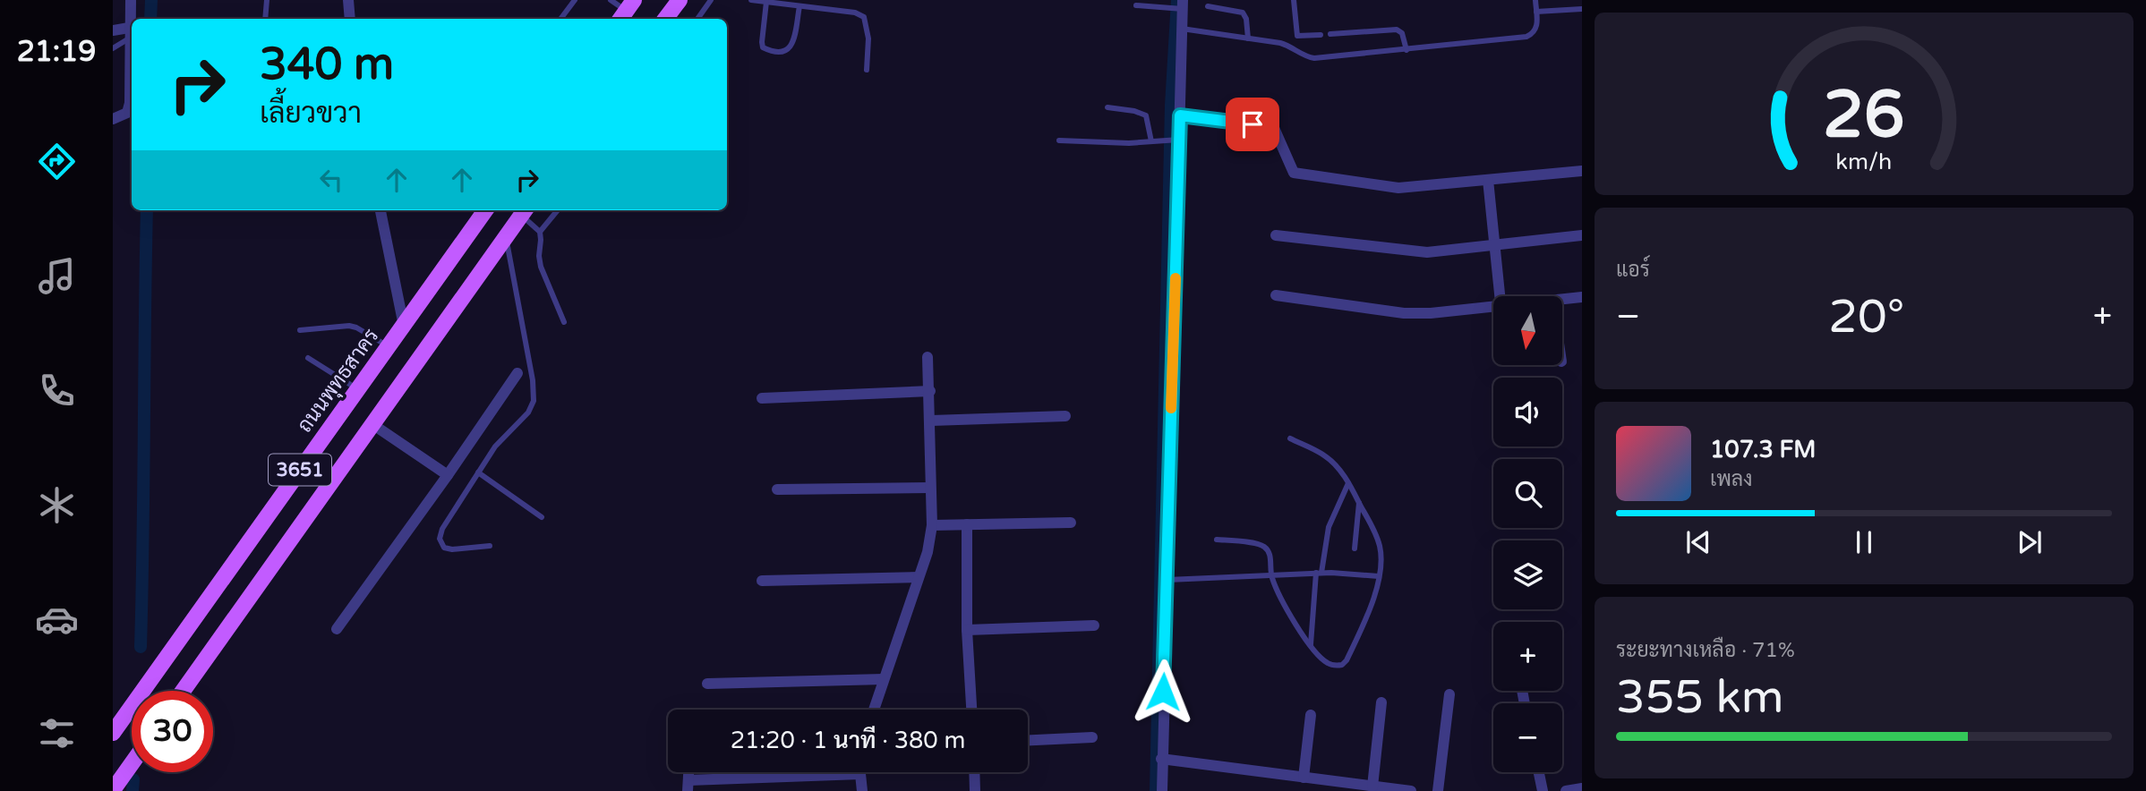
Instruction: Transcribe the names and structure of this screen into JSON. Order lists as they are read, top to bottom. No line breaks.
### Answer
{"streets":{"main road":["ถนนพุทธสาคร","3651"]},"north":"bottom","page":{"tabs":"21:19","turn":["340 m","เลี้ยวขวา"],"tile":["แอร์",["ระยะทางเหลือ · 71%","355 km"]],"heat":["−","20°","+"],"map_buttons":["+","−"],"song":["107.3 FM","เพลง"],"limit":"30","trip":"21:20 · 1 นาที · 380 m","gauge":["26","km/h"]}}
